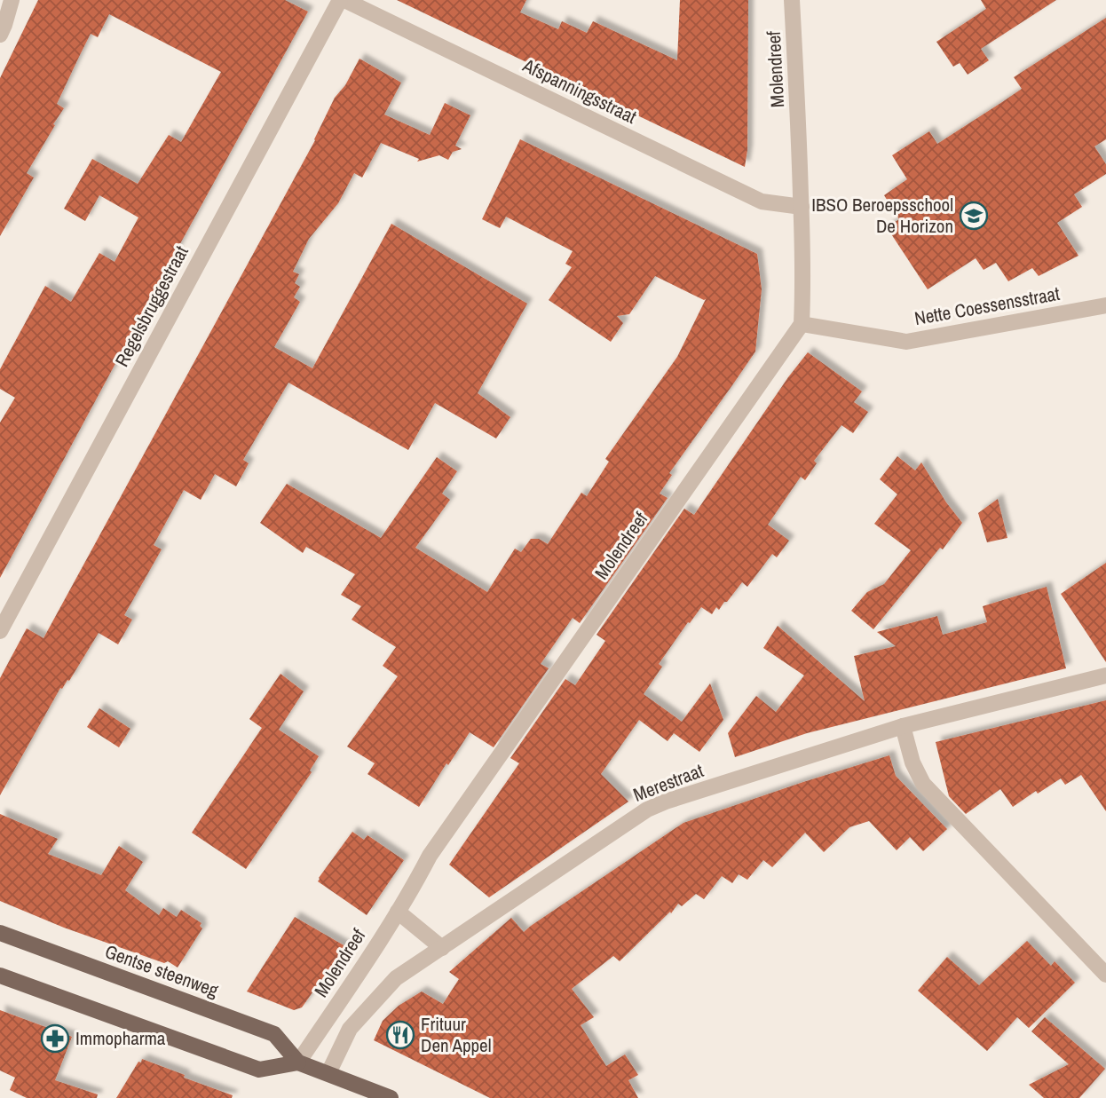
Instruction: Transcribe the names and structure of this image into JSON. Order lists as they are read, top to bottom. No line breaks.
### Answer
{"streets":{"main road":["Gentse steenweg"],"street":["Molendreef","Afspanningsstraat","Regelsbruggestraat","Nette Coessensstraat","Merestraat"]},"crossings":[["Molendreef","Afspanningsstraat"],["Molendreef","Nette Coessensstraat"],["Molendreef","Gentse steenweg"],["Afspanningsstraat","Regelsbruggestraat"],["Merestraat","Gentse steenweg"]],"places":{"school or university":["IBSO Beroepsschool De Horizon"],"restaurant":["Frituur Den Appel"],"pharmacy":["Immopharma"]}}
